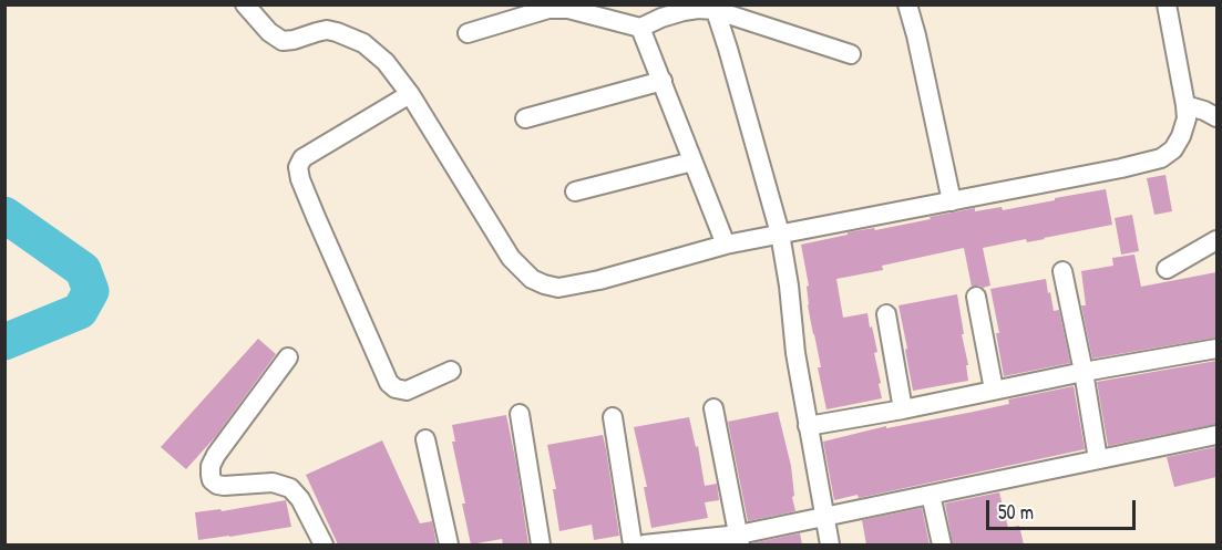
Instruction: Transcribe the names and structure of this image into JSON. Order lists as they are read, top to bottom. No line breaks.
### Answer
{"scale_bar":"50 m"}
